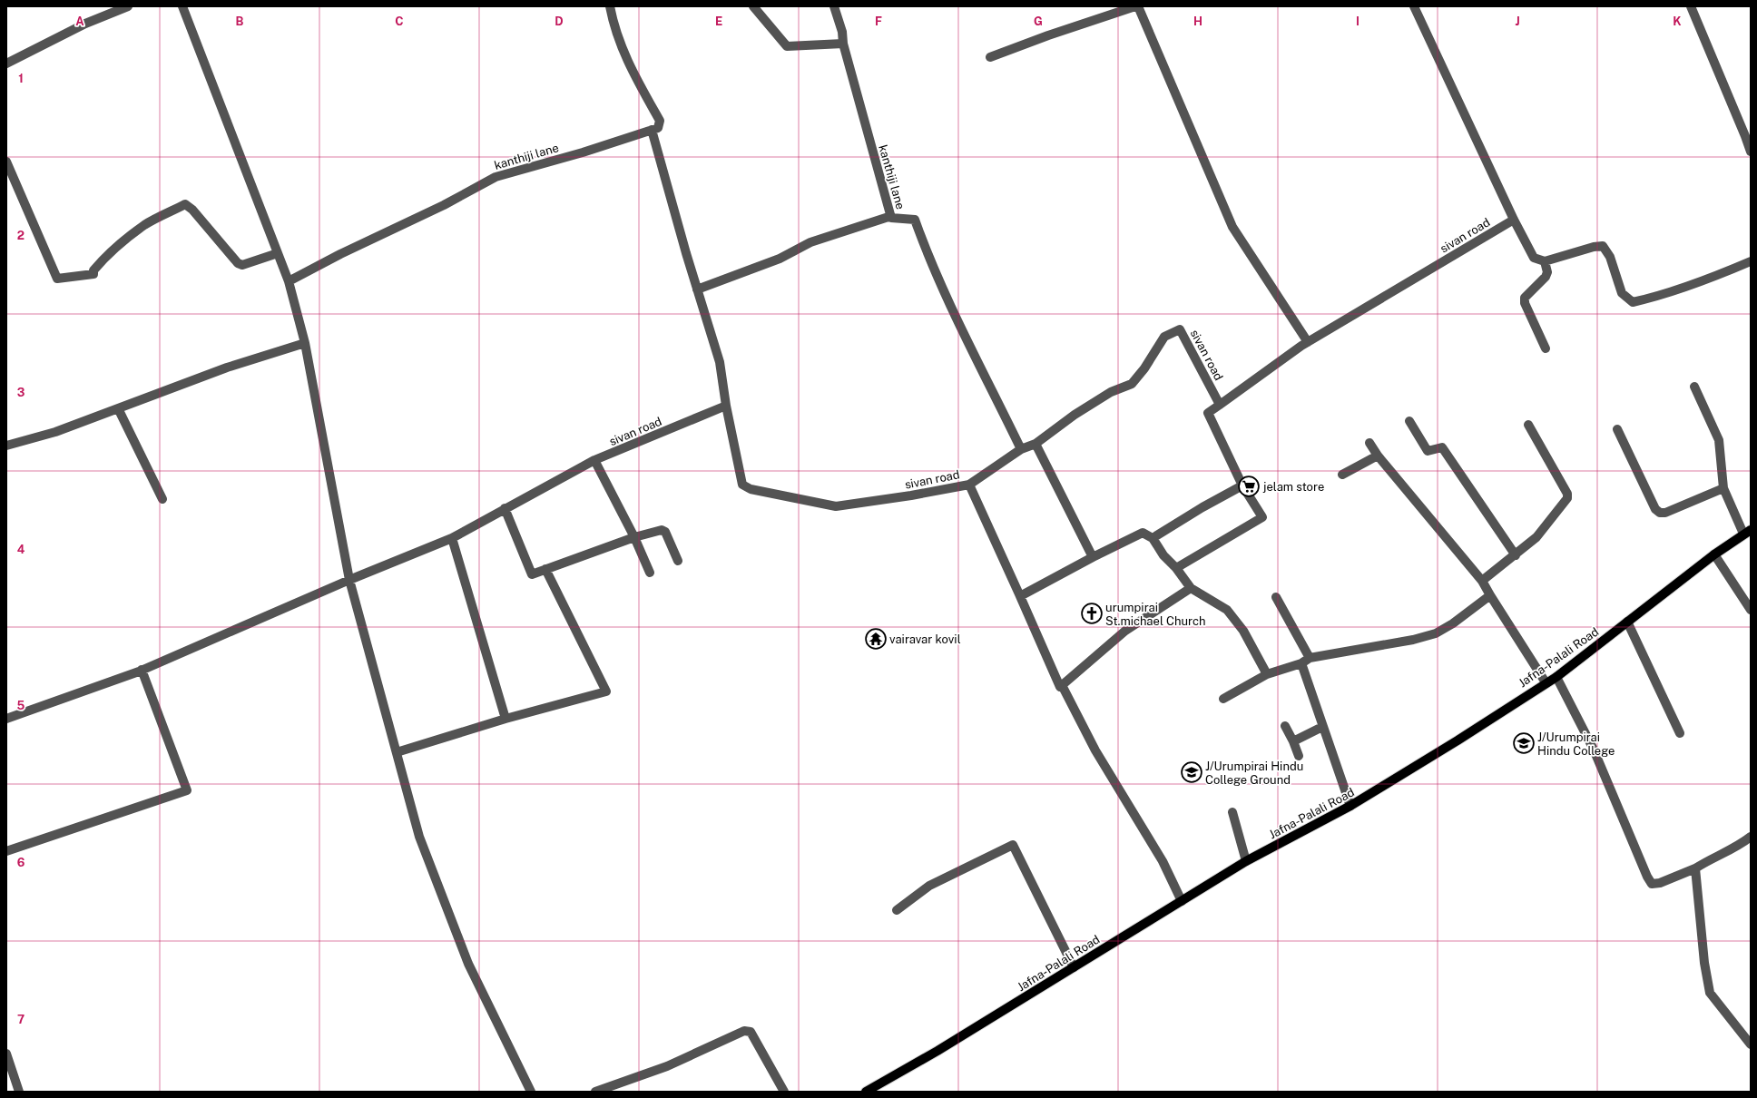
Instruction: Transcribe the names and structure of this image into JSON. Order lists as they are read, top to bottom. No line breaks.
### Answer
{"streets":{"main road":["Jafna-Palali Road"],"street":["kanthiji lane","sivan road"]},"crossings":[["kanthiji lane","sivan road"]],"places":{"supermarket":["jelam store"],"church":["urumpirai St.michael Church"],"temple":["vairavar kovil"],"school or university":["J/Urumpirai Hindu College","J/Urumpirai Hindu College Ground"]},"grid":{"columns":["A","B","C","D","E","F","G","H","I","J","K"],"rows":["1","2","3","4","5","6","7"]}}
